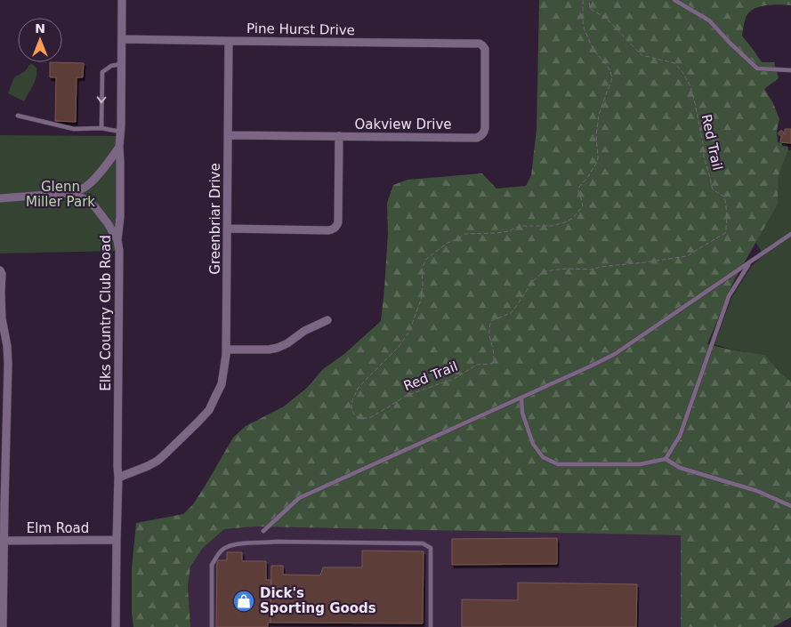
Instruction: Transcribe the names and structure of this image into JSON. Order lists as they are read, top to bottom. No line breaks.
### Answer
{"streets":{"street":["Pine Hurst Drive","Oakview Drive","Greenbriar Drive","Elks Country Club Road","Elm Road"],"path":["Red Trail"]},"crossings":[["Pine Hurst Drive","Oakview Drive"],["Pine Hurst Drive","Greenbriar Drive"],["Pine Hurst Drive","Elks Country Club Road"],["Oakview Drive","Greenbriar Drive"],["Greenbriar Drive","Elks Country Club Road"],["Elks Country Club Road","Elm Road"]],"parks":["Glenn Miller Park"],"places":{"shop":["Dick's Sporting Goods"]},"north":"top"}
